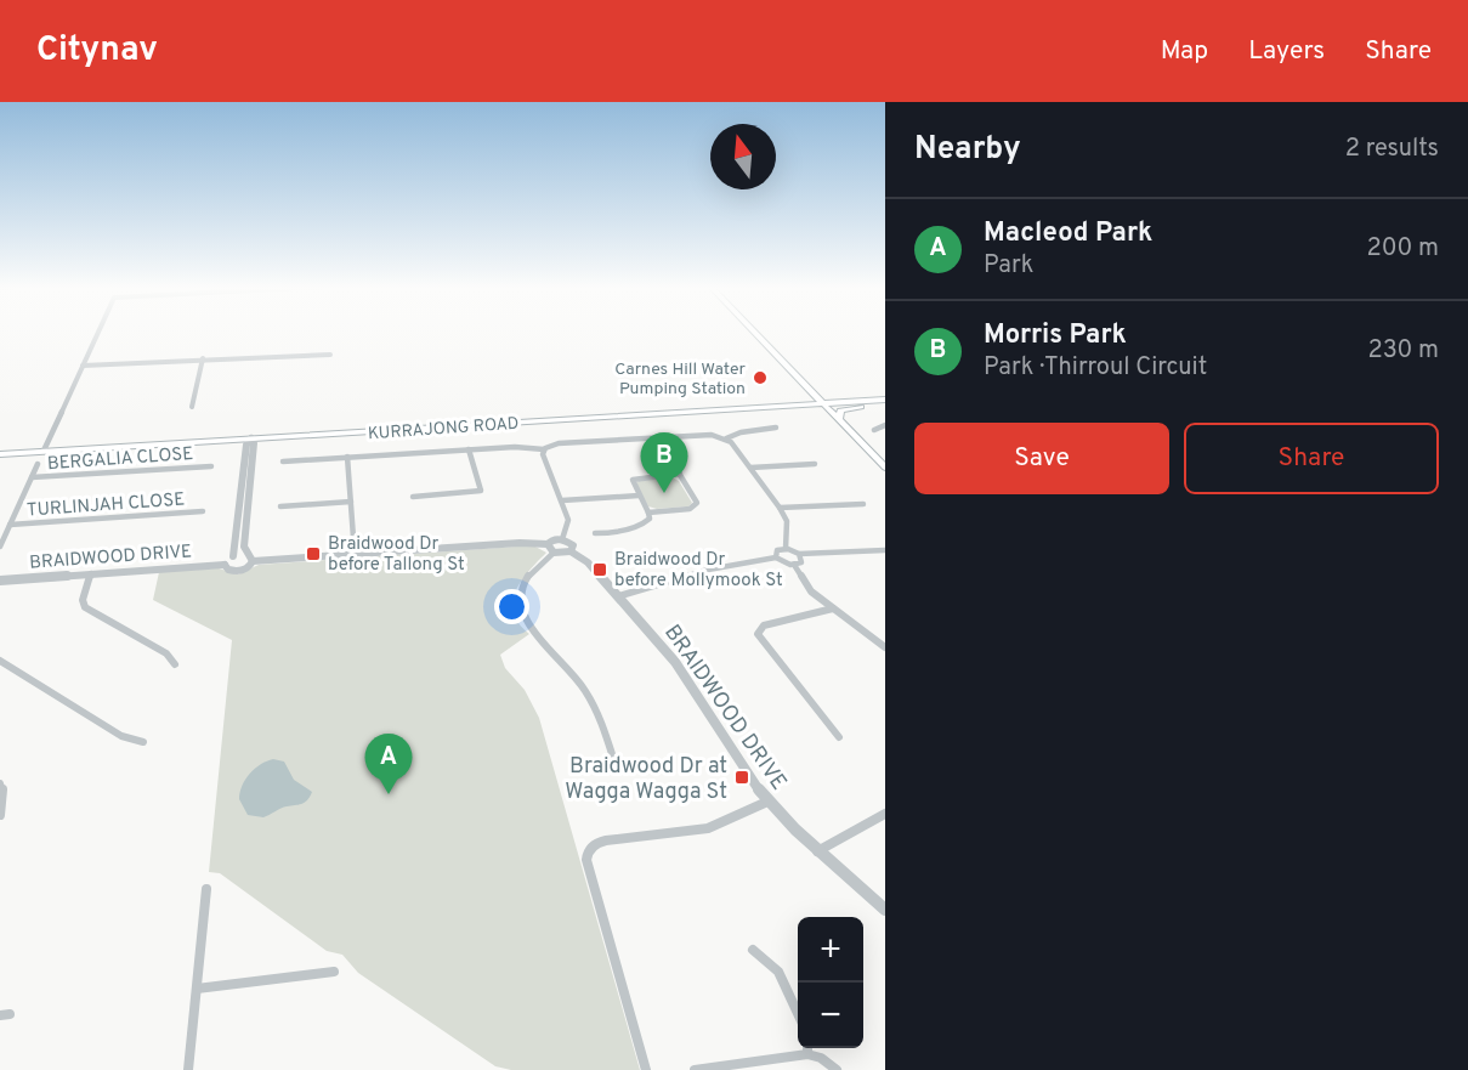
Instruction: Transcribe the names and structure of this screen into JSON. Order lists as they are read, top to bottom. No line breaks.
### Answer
{"streets":{"main road":["KURRAJONG ROAD"],"street":["BERGALIA CLOSE","TURLINJAH CLOSE","BRAIDWOOD DRIVE"]},"places":{"other":["Carnes Hill Water Pumping Station"],"transit":["Braidwood Dr before Tallong St","Braidwood Dr before Mollymook St","Braidwood Dr at Wagga Wagga St"]},"north":"top","page":{"header":"Citynav","nav":["Map","Layers","Share"],"heading":["Nearby","2 results"],"list":[{"mark":"A","name":"Macleod Park","note":"Park","value":"200 m"},{"mark":"B","name":"Morris Park","note":"Park · Thirroul Circuit","value":"230 m"}],"buttons":["Save","Share"],"pins":["B","A"],"map_buttons":["+","−"]}}
